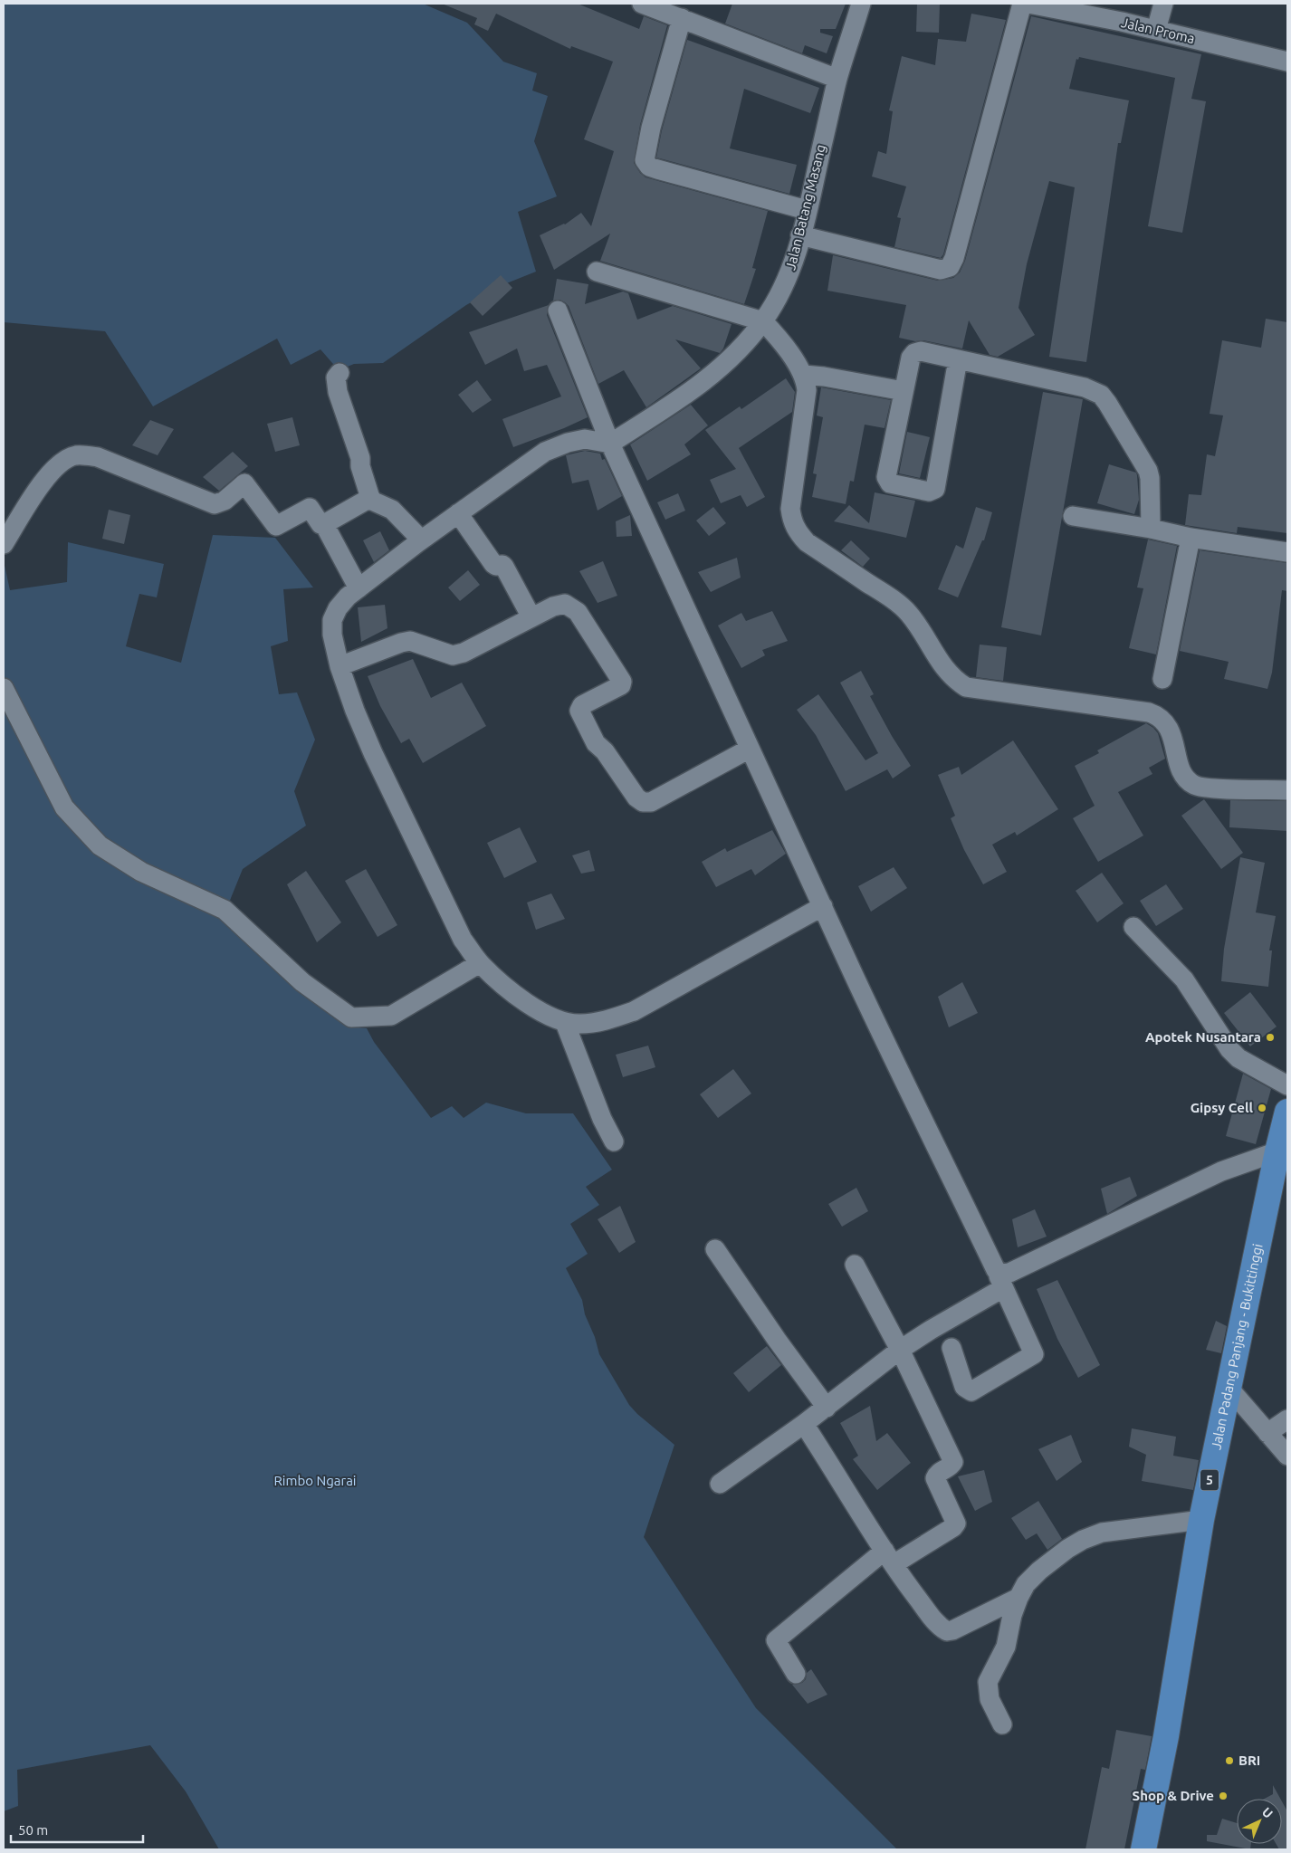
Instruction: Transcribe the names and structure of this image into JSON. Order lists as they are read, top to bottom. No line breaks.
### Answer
{"streets":{"highway":["Jalan Padang Panjang - Bukittinggi","5"],"street":["Jalan Proma","Jalan Batang Masang"]},"parks":["Rimbo Ngarai"],"places":["Apotek Nusantara","Gipsy Cell","BRI","Shop & Drive"],"scale_bar":"50 m","north":"top right"}
